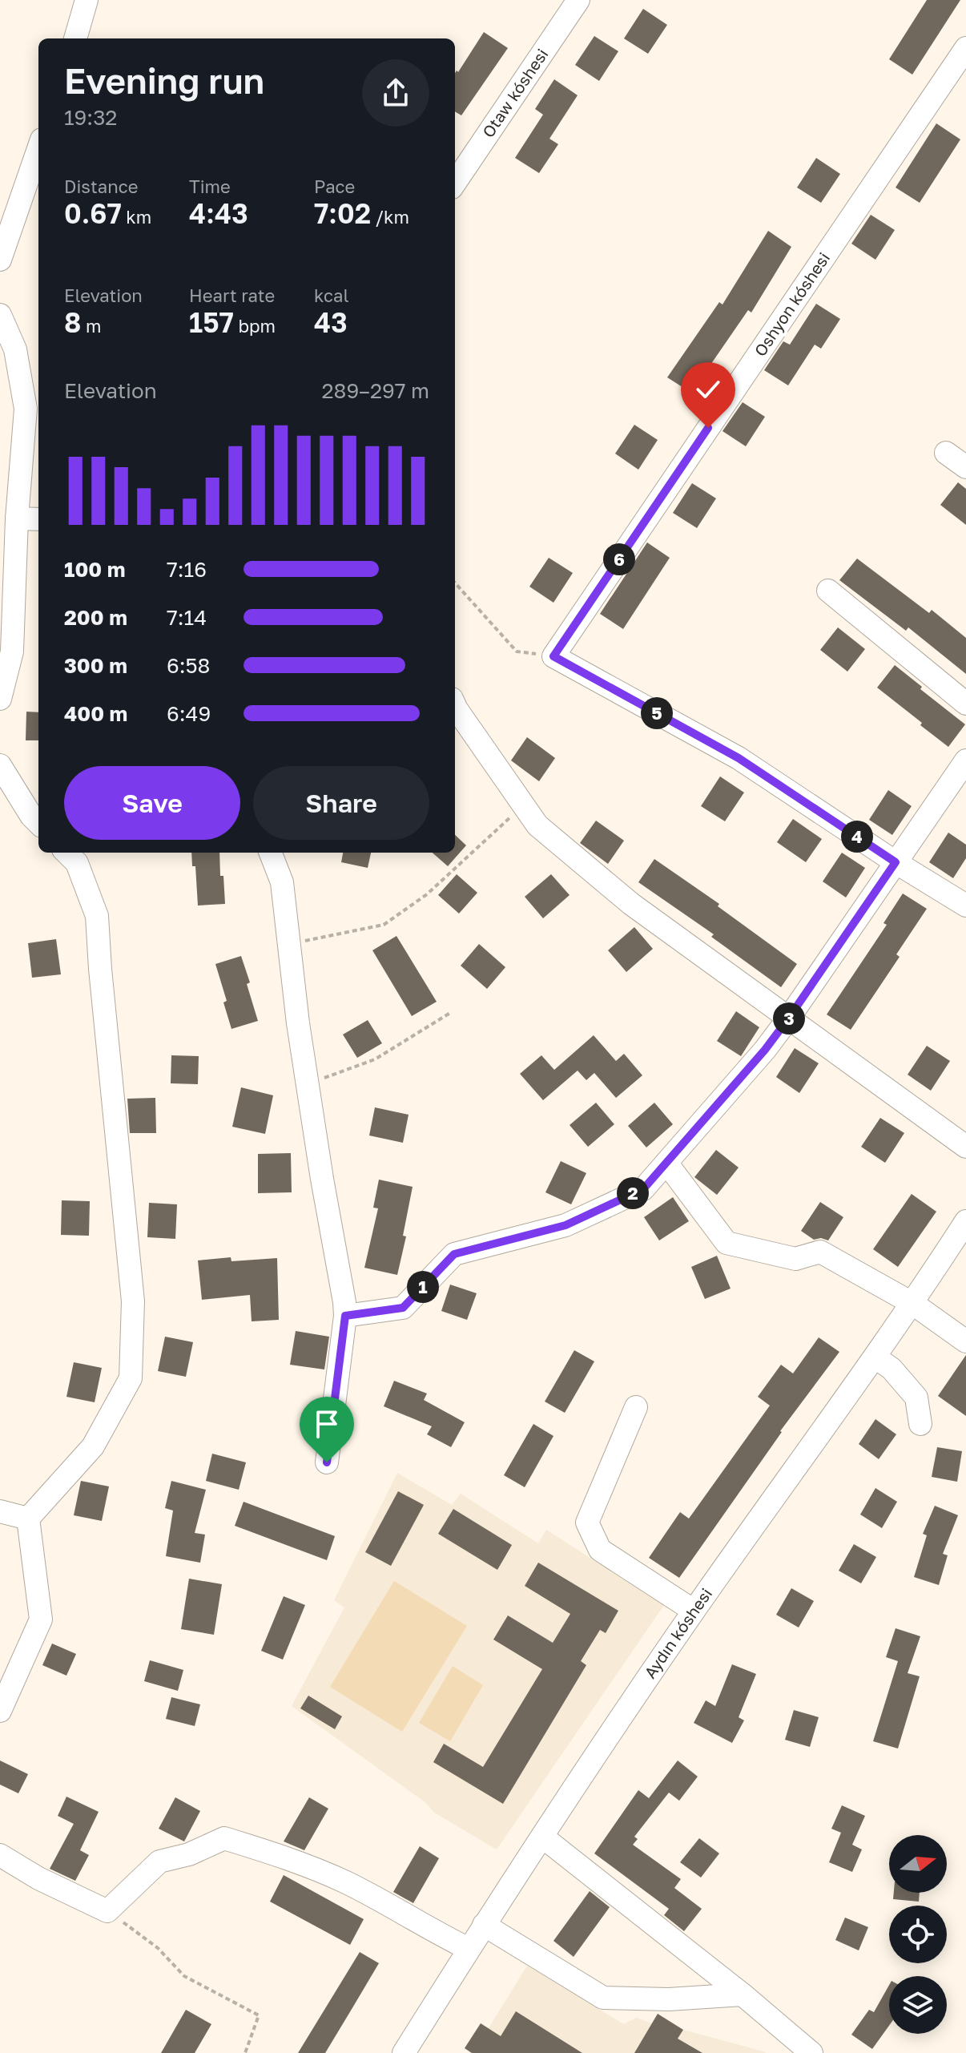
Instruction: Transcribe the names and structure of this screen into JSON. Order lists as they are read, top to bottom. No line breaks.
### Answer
{"streets":{"street":["Otaw kóshesi","Oshyon kóshesi","Aydın kóshesi"]},"north":"right","page":{"heading":["Evening run","19:32"],"stats":[["Distance","0.67 km"],["Time","4:43"],["Pace","7:02 /km"],["Elevation","8 m"],["Heart rate","157 bpm"],["kcal","43"]],"chart":["Elevation","289–297 m"],"pins":["6","5","4","3","2","1"],"list":[{"name":"100 m","note":"7:16"},{"name":"200 m","note":"7:14"},{"name":"300 m","note":"6:58"},{"name":"400 m","note":"6:49"}],"buttons":["Save","Share"]}}
